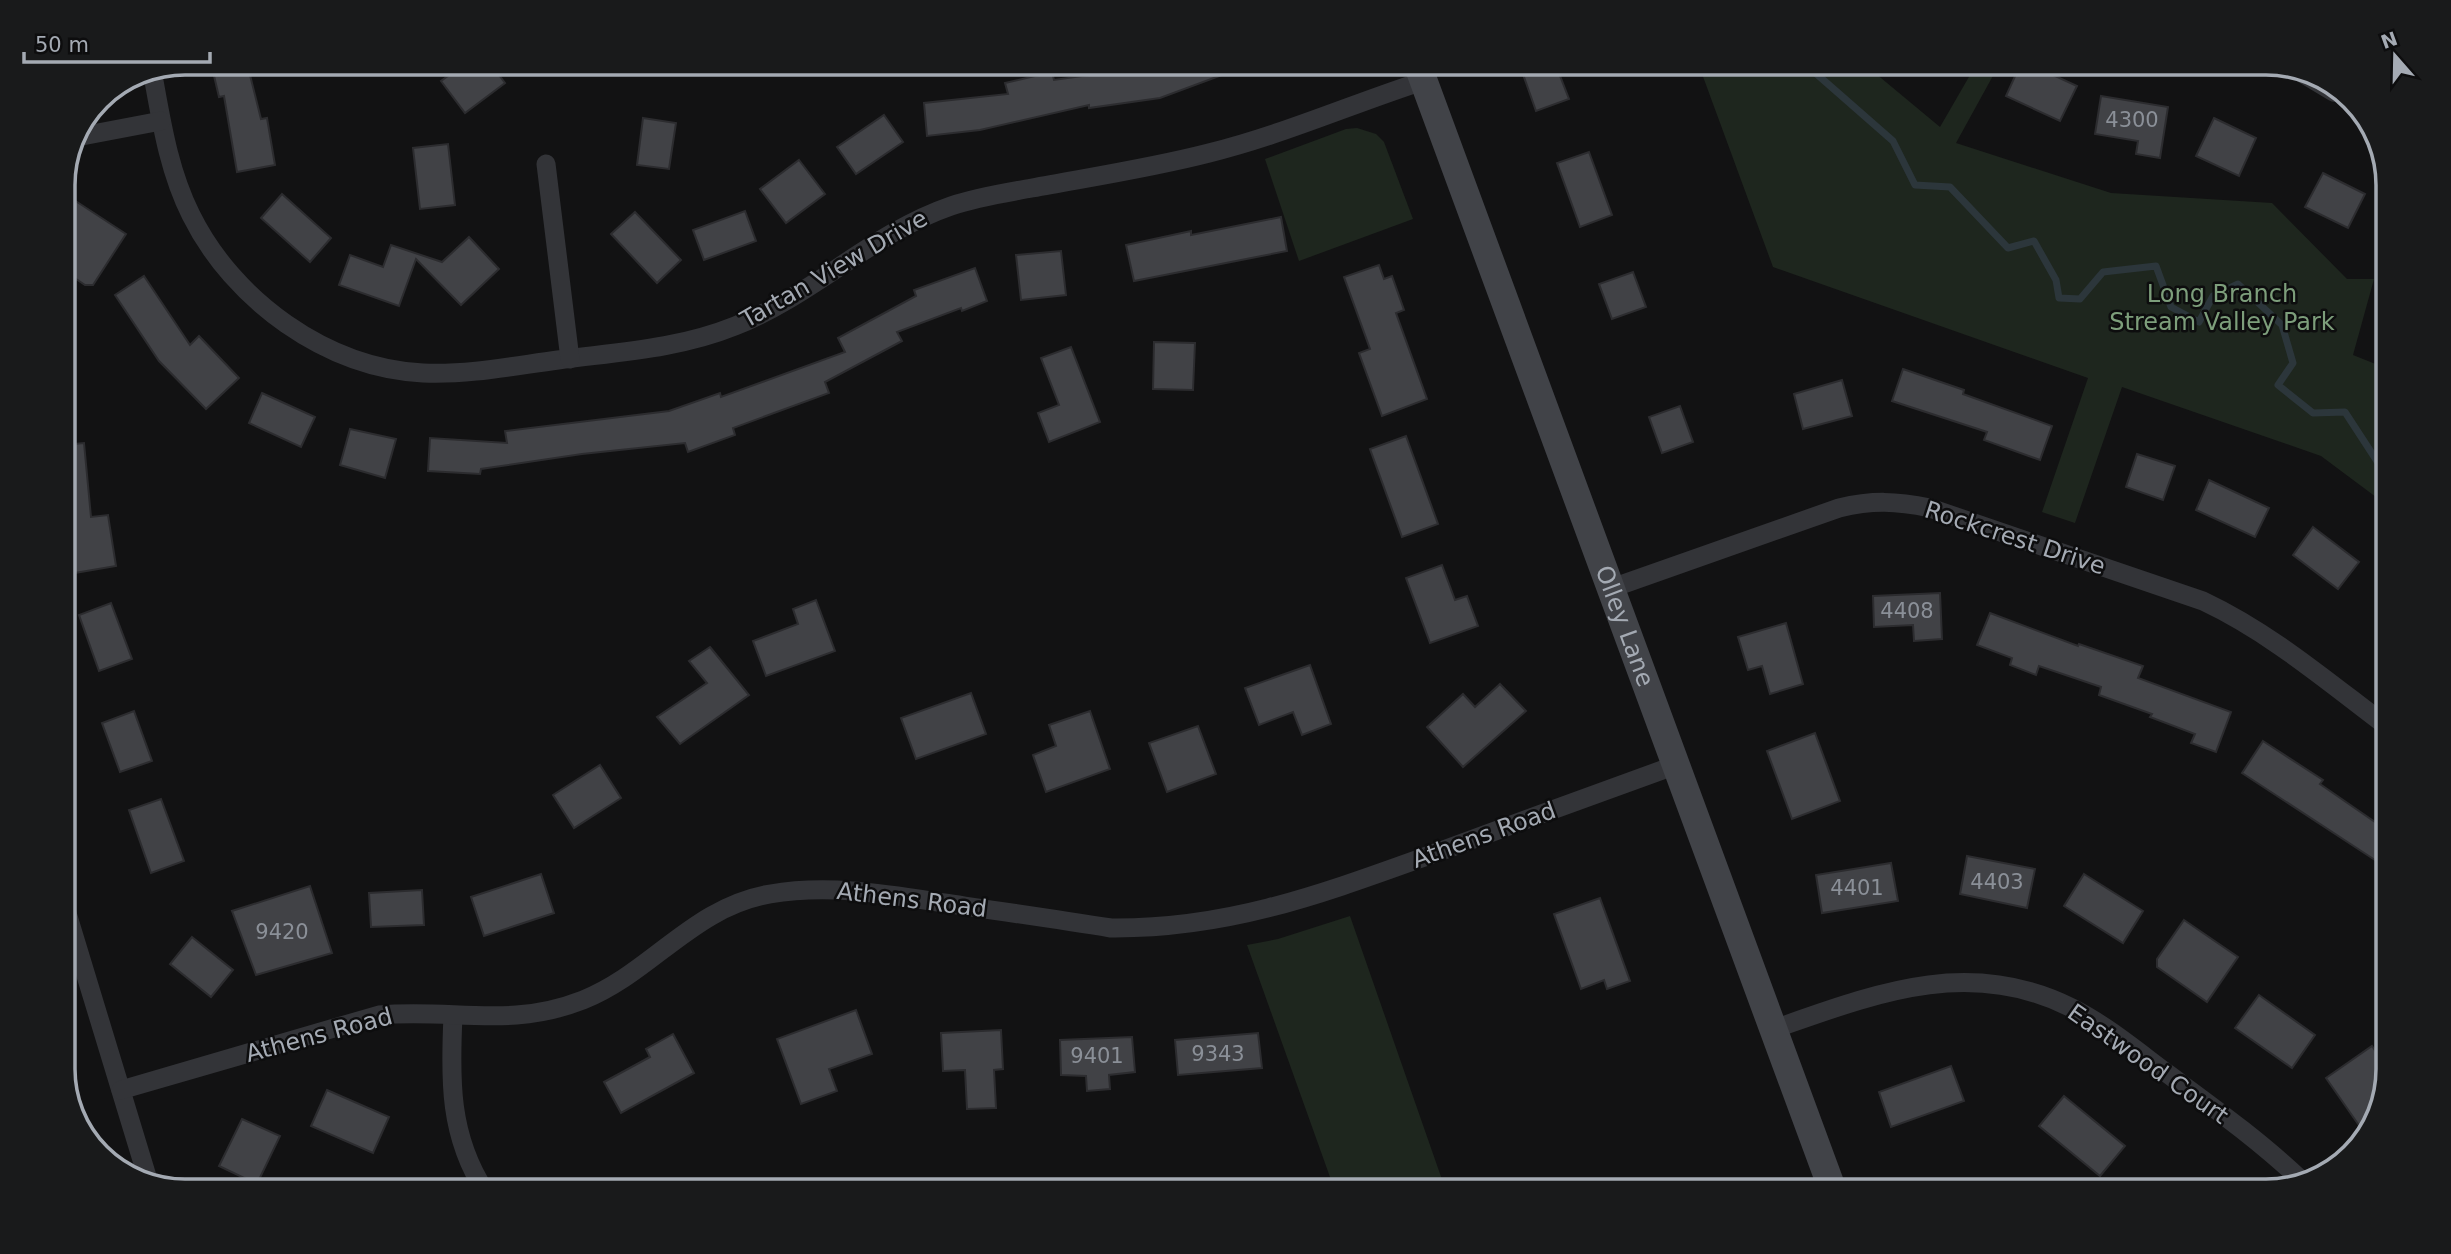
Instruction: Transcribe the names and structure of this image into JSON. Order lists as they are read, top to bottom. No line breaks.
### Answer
{"streets":{"main road":["Olley Lane"],"street":["Tartan View Drive","Rockcrest Drive","Athens Road","Eastwood Court"]},"crossings":[["Rockcrest Drive","Olley Lane"],["Olley Lane","Athens Road"],["Olley Lane","Eastwood Court"]],"parks":["Long Branch Stream Valley Park"],"house_numbers":["4300","4408","4403","4401","9420","9343","9401"],"scale_bar":"50 m","north":"top"}
